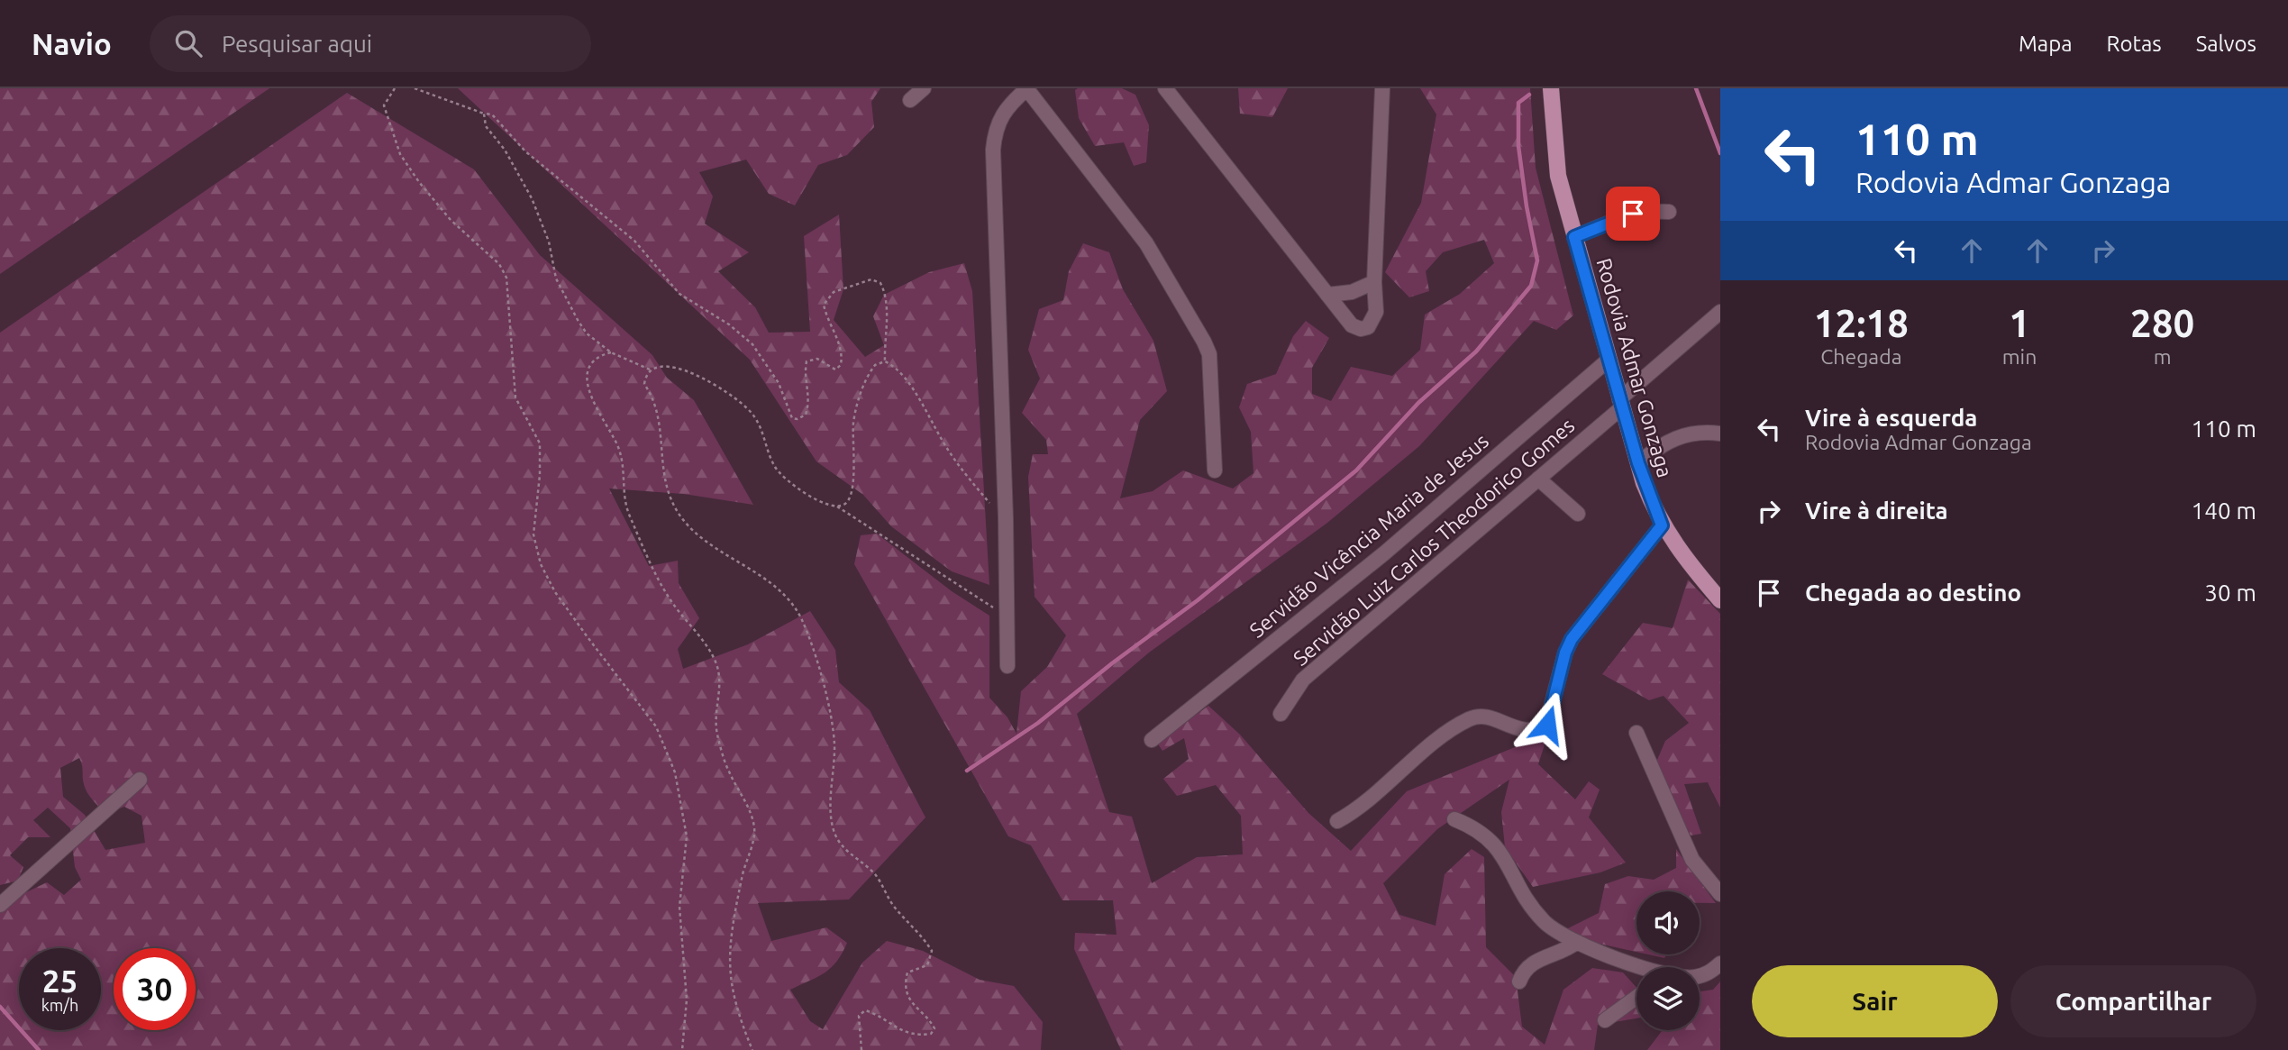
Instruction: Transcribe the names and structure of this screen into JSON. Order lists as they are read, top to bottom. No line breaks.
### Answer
{"streets":{"main road":["Rodovia Admar Gonzaga"],"street":["Servidão Vicência Maria de Jesus","Servidão Luiz Carlos Theodorico Gomes"]},"crossings":[["Rodovia Admar Gonzaga","Servidão Vicência Maria de Jesus"],["Rodovia Admar Gonzaga","Servidão Luiz Carlos Theodorico Gomes"]],"page":{"header":"Navio","search":"Pesquisar aqui","nav":["Mapa","Rotas","Salvos"],"turn":["110 m","Rodovia Admar Gonzaga"],"eta":["12:18","Chegada","1","min","280","m"],"list":[{"name":"Vire à esquerda","note":"Rodovia Admar Gonzaga","value":"110 m"},{"name":"Vire à direita","value":"140 m"},{"name":"Chegada ao destino","value":"30 m"}],"speed":"25 km/h","limit":"30","buttons":["Sair","Compartilhar"]}}
